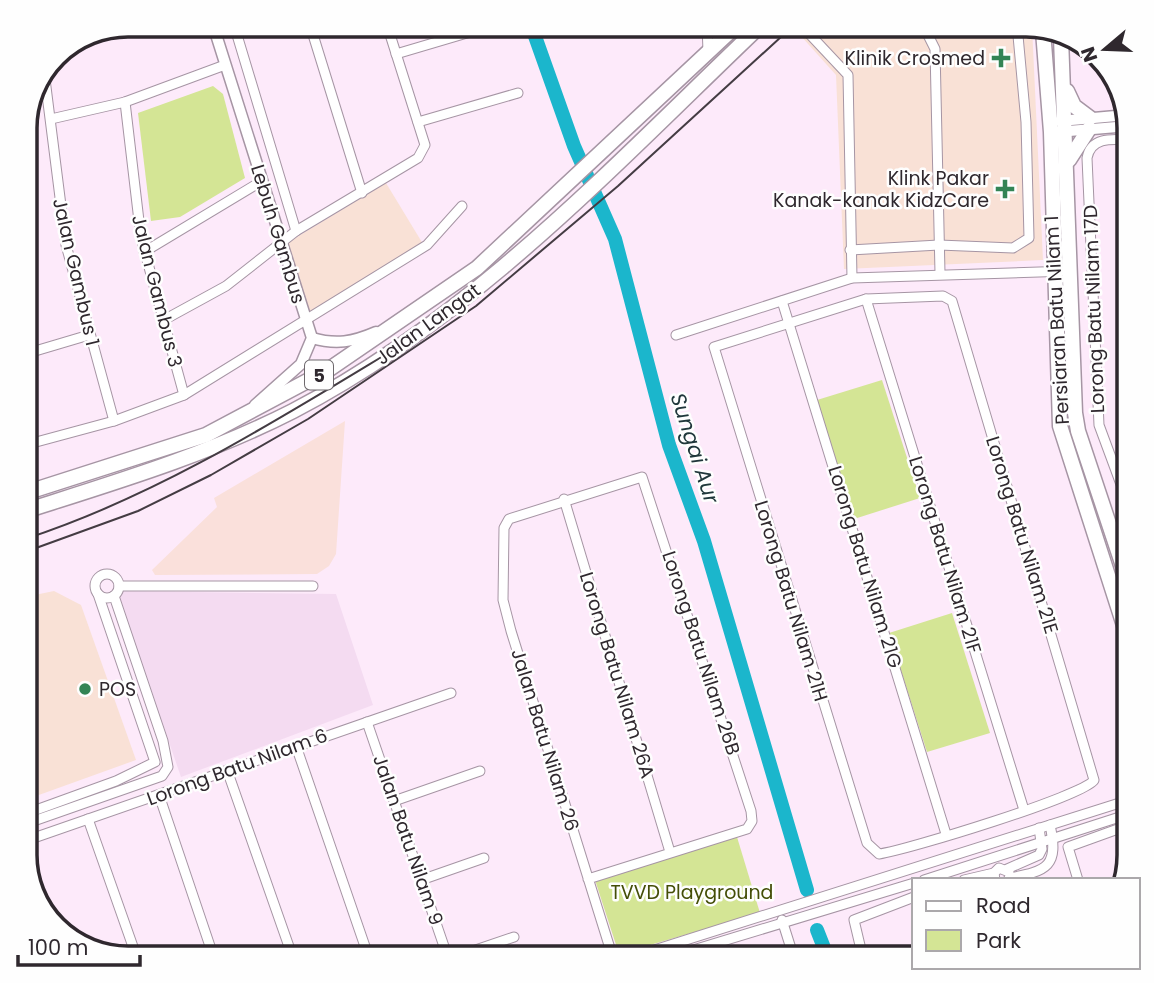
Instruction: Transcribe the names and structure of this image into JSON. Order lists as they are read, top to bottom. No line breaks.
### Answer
{"streets":{"main road":["Persiaran Batu Nilam 1","Jalan Langat","5"],"street":["Lebuh Gambus","Jalan Gambus 1","Jalan Gambus 3","Lorong Batu Nilam 17D","Lorong Batu Nilam 21E","Lorong Batu Nilam 21F","Lorong Batu Nilam 21G","Lorong Batu Nilam 21H","Lorong Batu Nilam 26B","Lorong Batu Nilam 26A","Jalan Batu Nilam 26","Lorong Batu Nilam 6","Jalan Batu Nilam 9"]},"crossings":[["Lorong Batu Nilam 21E","Lorong Batu Nilam 21F"],["Lorong Batu Nilam 21G","Lorong Batu Nilam 21H"],["Lorong Batu Nilam 26B","Lorong Batu Nilam 26A"],["Lorong Batu Nilam 26B","Jalan Batu Nilam 26"],["Lorong Batu Nilam 26A","Jalan Batu Nilam 26"],["Lorong Batu Nilam 6","Jalan Batu Nilam 9"]],"water":["Sungai Aur"],"parks":["TVVD Playground"],"places":{"health":["Klinik Crosmed","Klink Pakar Kanak-kanak KidzCare"],"other":["POS"]},"legend":["Road","Park"],"scale_bar":"100 m","north":"left"}
